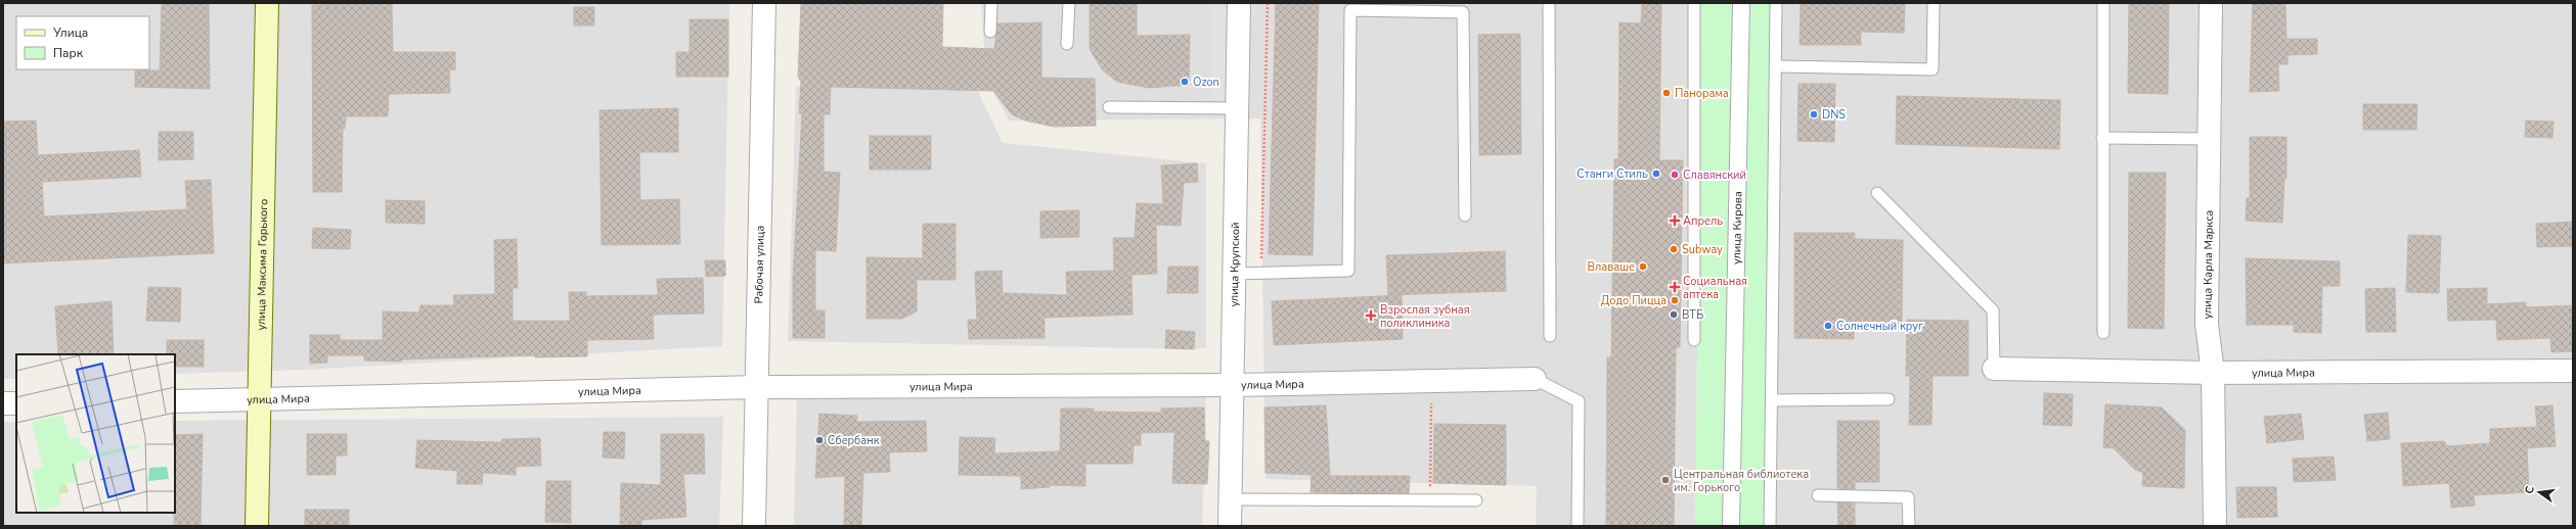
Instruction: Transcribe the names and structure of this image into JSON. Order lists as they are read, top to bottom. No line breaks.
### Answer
{"streets":{"main road":["улица Максима Горького"],"street":["улица Кирова","Рабочая улица","улица Крупской","улица Карла Маркса","улица Мира"]},"crossings":[["улица Максима Горького","улица Мира"],["Рабочая улица","улица Мира"],["улица Крупской","улица Мира"],["улица Карла Маркса","улица Мира"]],"places":{"other":["Ozon","Панорама","DNS","Станги Стиль","Славянский","Subway","Влаваше","Додо Пицца","ВТБ","Солнечный круг","Сбербанк","Центральная библиотека им. Горького"],"health":["Апрель","Социальная аптека","Взрослая зубная поликлиника"]},"legend":["Улица","Парк"],"north":"left"}
